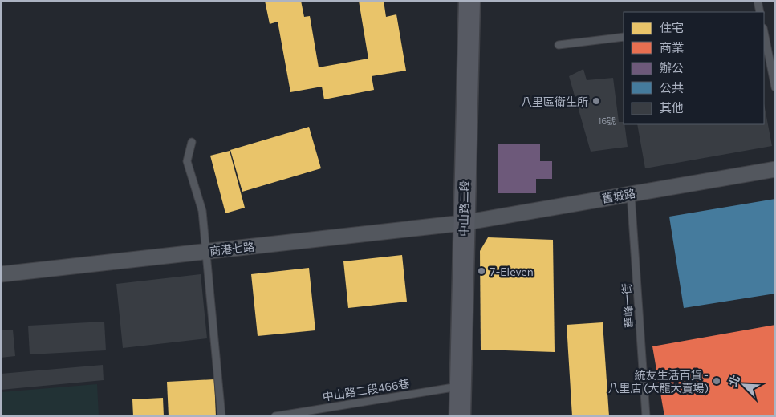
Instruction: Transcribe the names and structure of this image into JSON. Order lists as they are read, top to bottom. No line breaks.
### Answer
{"streets":{"main road":["中山路二段"],"street":["舊城路","商港七路"],"lane":["華峰一街","中山路二段466巷"]},"crossings":[["舊城路","中山路二段"],["舊城路","商港七路"],["舊城路","華峰一街"],["中山路二段","商港七路"],["中山路二段","中山路二段466巷"]],"places":["八里區衛生所","7-Eleven","統友生活百貨 - 八里店 (大龍大賣場)"],"house_numbers":["16號"],"legend":["住宅","商業","辦公","公共","其他"],"north":"top left"}
